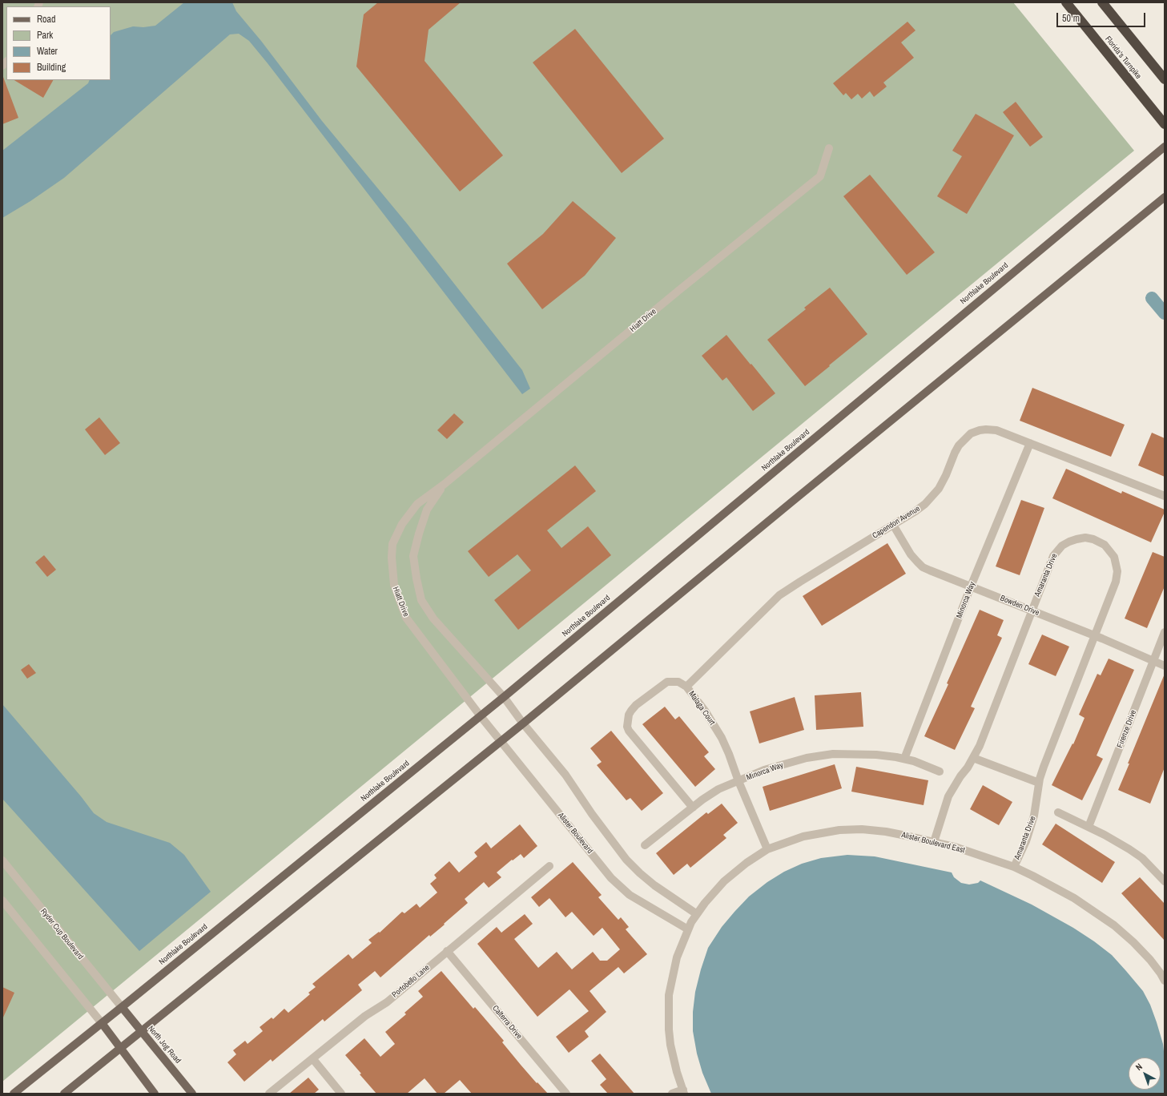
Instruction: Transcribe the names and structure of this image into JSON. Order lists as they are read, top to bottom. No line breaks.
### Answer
{"streets":{"highway":["Florida's Turnpike"],"main road":["Northlake Boulevard","North Jog Road"],"street":["Hiatt Drive","Capendon Avenue","Amaranta Drive","Minorca Way","Bowden Drive","Malaga Court","Firenze Drive","Alister Boulevard","Alister Boulevard East","Ryder Cup Boulevard","Portobello Lane","Calterra Drive"]},"crossings":[["Northlake Boulevard","Hiatt Drive"],["Northlake Boulevard","Alister Boulevard"],["Northlake Boulevard","Ryder Cup Boulevard"],["Northlake Boulevard","North Jog Road"],["Hiatt Drive","Alister Boulevard"],["Capendon Avenue","Minorca Way"],["Capendon Avenue","Bowden Drive"],["Capendon Avenue","Malaga Court"],["Amaranta Drive","Bowden Drive"],["Amaranta Drive","Alister Boulevard East"],["Minorca Way","Bowden Drive"],["Minorca Way","Malaga Court"],["Bowden Drive","Firenze Drive"],["Malaga Court","Alister Boulevard East"],["Alister Boulevard","Alister Boulevard East"],["Ryder Cup Boulevard","North Jog Road"],["Portobello Lane","Calterra Drive"]],"legend":["Road","Park","Water","Building"],"scale_bar":"50 m","north":"top left"}
